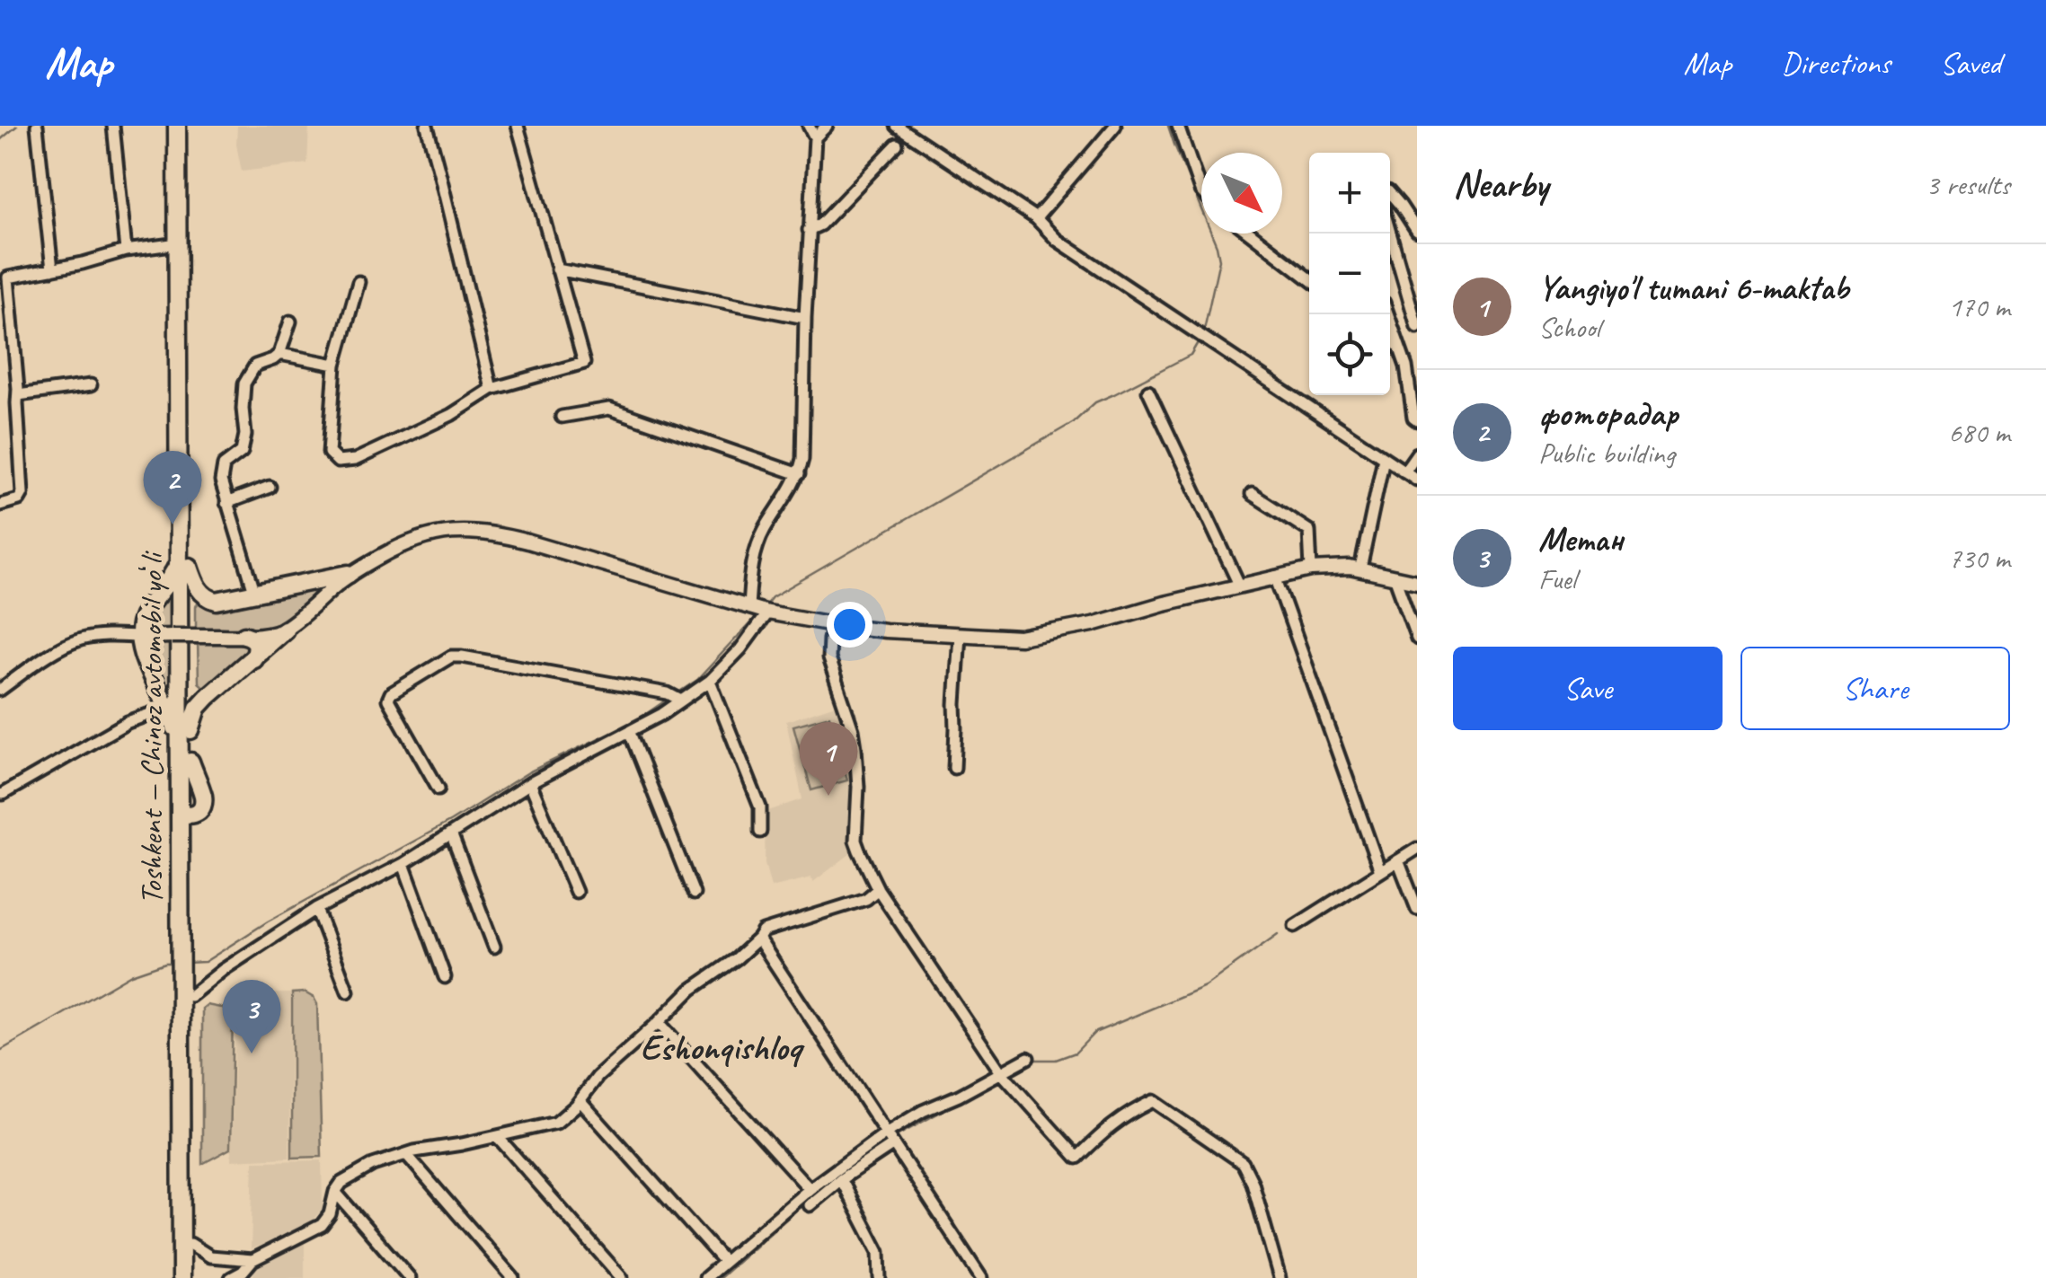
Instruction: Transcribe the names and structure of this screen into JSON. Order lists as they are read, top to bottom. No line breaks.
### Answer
{"streets":{"highway":["Toshkent — Chinoz avtomobil yoʻli"]},"districts":["Eshonqishloq"],"north":"bottom right","page":{"header":"Map","nav":["Map","Directions","Saved"],"heading":["Nearby","3 results"],"map_buttons":["+","−"],"list":[{"mark":"1","name":"Yangiyo'l tumani 6-maktab","note":"School","value":"170 m"},{"mark":"2","name":"фоторадар","note":"Public building","value":"680 m"},{"mark":"3","name":"Метан","note":"Fuel","value":"730 m"}],"pins":["2","1","3"],"buttons":["Save","Share"]}}
